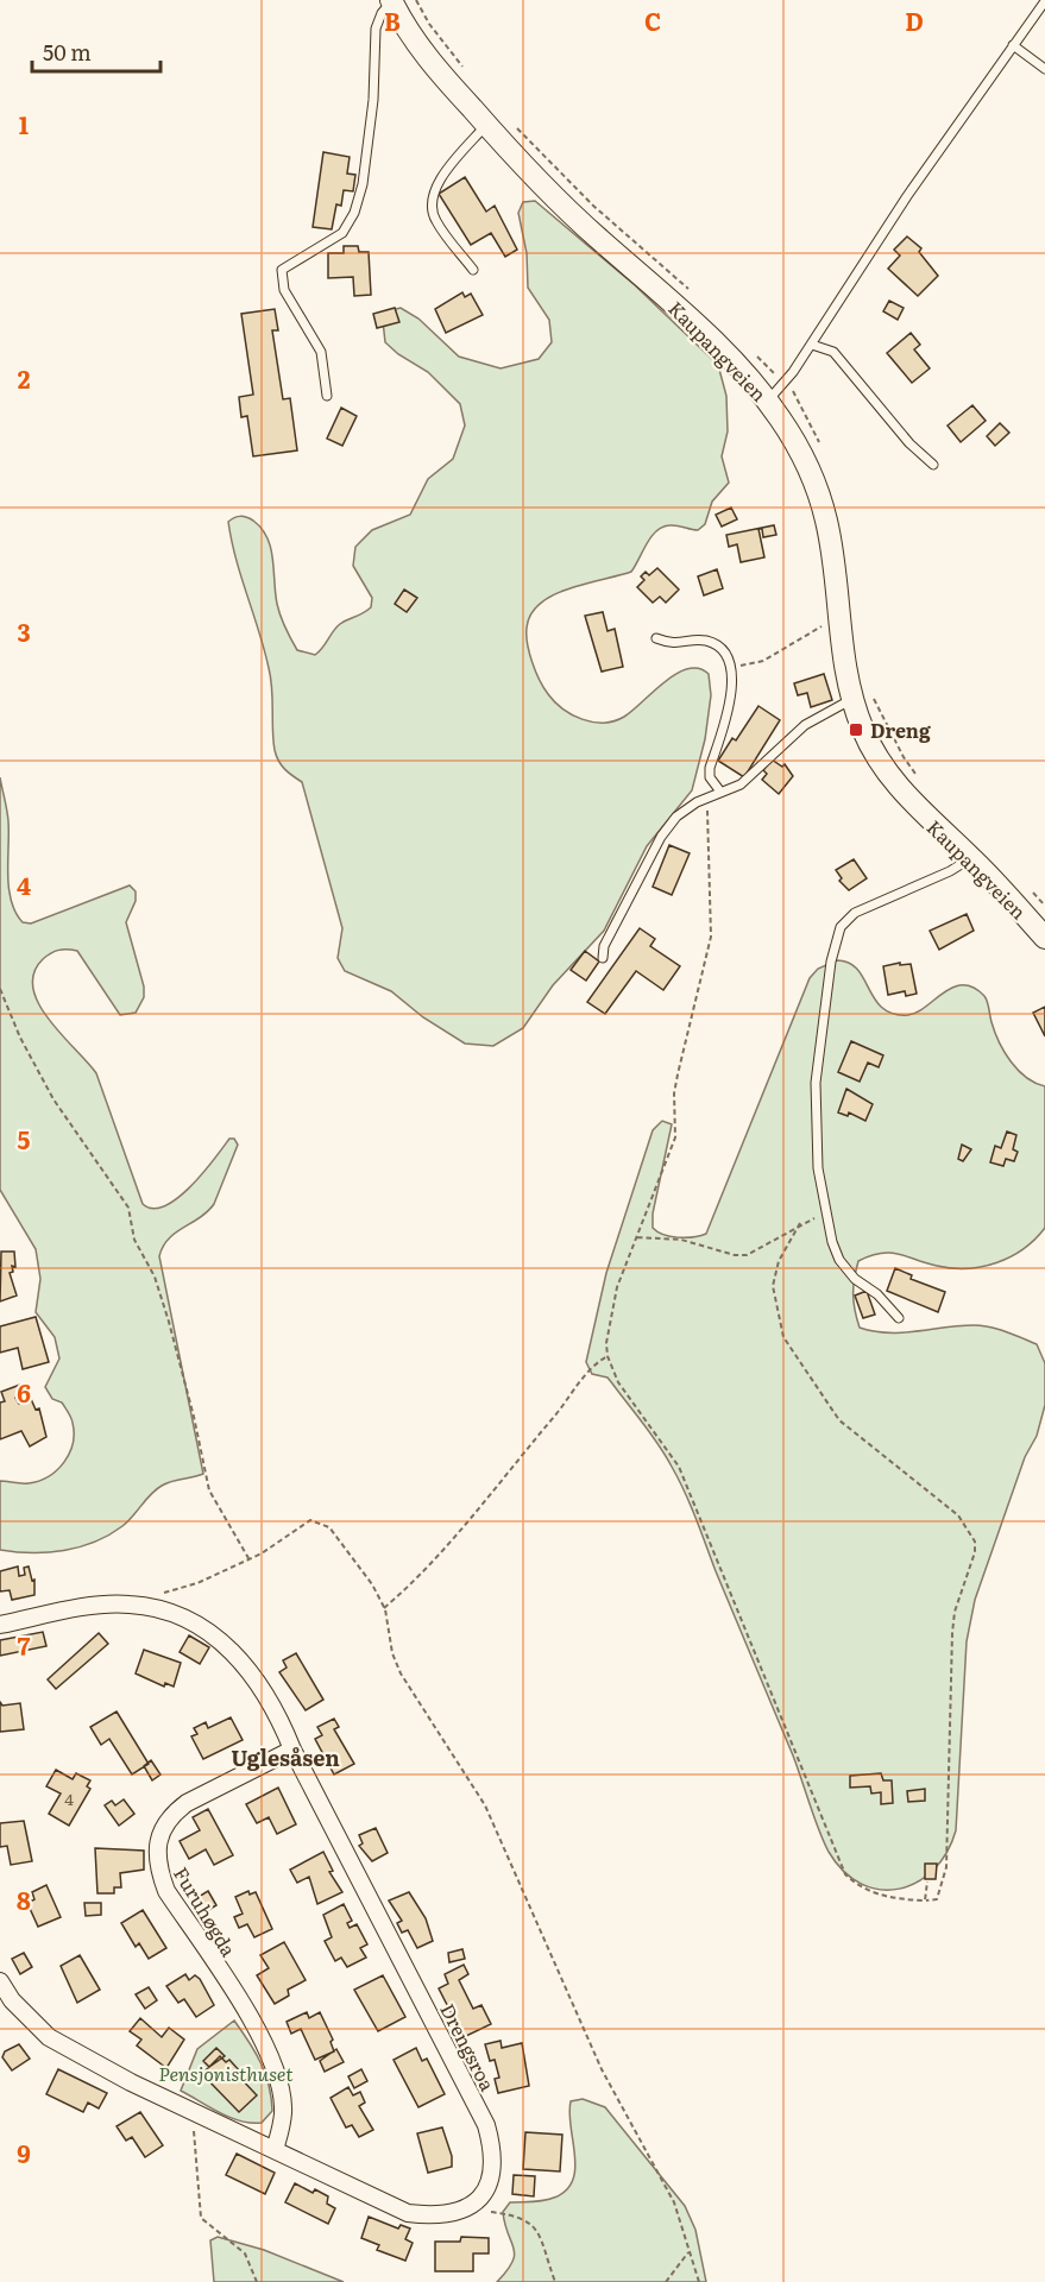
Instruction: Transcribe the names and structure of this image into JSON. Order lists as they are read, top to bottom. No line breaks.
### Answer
{"streets":{"main road":["Kaupangveien"],"street":["Furuhøgda","Drengsroa"]},"crossings":[["Furuhøgda","Drengsroa"]],"districts":["Uglesåsen"],"parks":["Pensjonisthuset"],"places":{"transit":["Dreng"]},"house_numbers":["4"],"scale_bar":"50 m","grid":{"columns":["B","C","D"],"rows":["1","2","3","4","5","6","7","8","9"]}}
